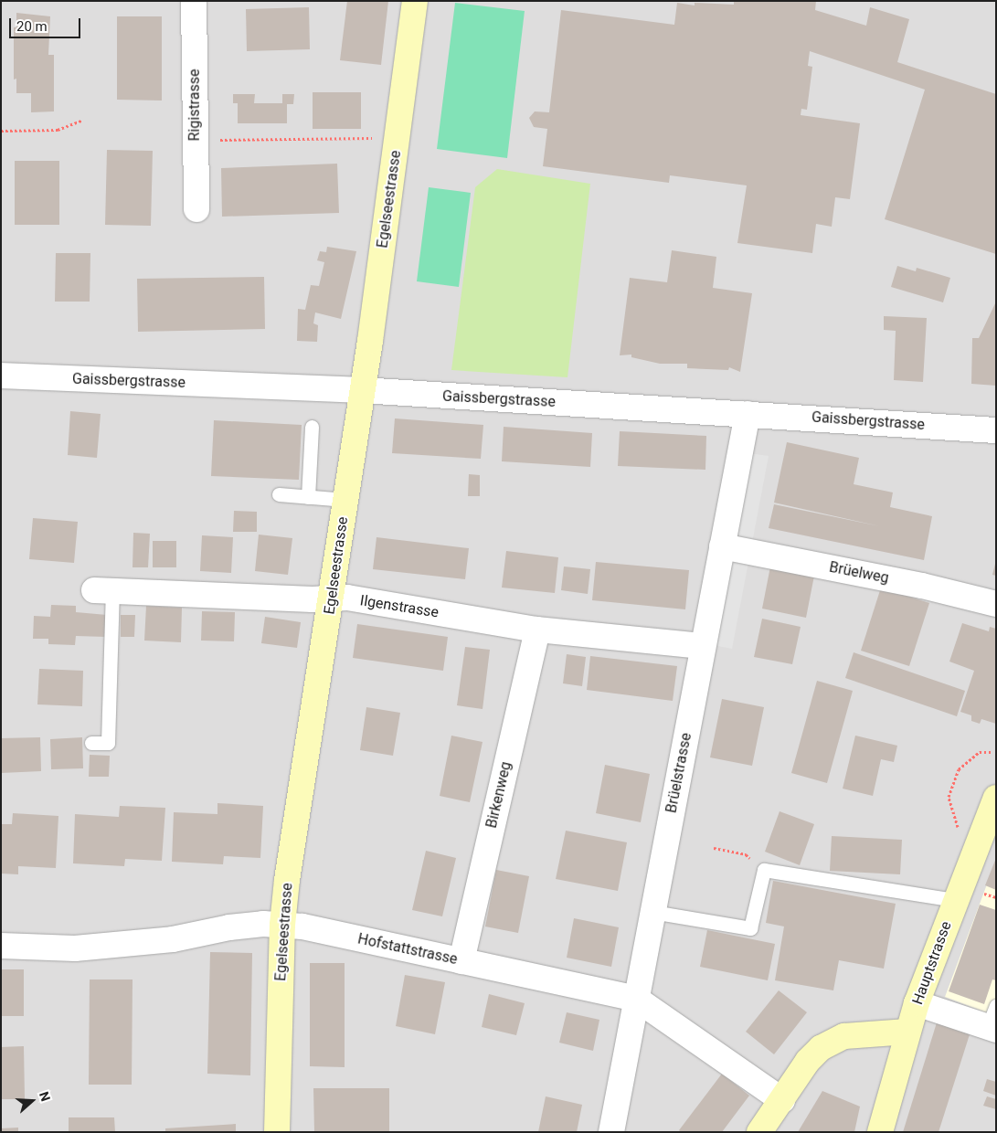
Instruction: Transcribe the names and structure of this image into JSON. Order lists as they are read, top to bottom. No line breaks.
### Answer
{"streets":{"main road":["Egelseestrasse","Hauptstrasse"],"street":["Rigistrasse","Gaissbergstrasse","Brüelweg","Ilgenstrasse","Brüelstrasse","Birkenweg","Hofstattstrasse"]},"crossings":[["Egelseestrasse","Gaissbergstrasse"],["Egelseestrasse","Ilgenstrasse"],["Egelseestrasse","Hofstattstrasse"],["Gaissbergstrasse","Brüelstrasse"],["Brüelweg","Brüelstrasse"],["Ilgenstrasse","Brüelstrasse"],["Ilgenstrasse","Birkenweg"],["Brüelstrasse","Hofstattstrasse"],["Birkenweg","Hofstattstrasse"]],"scale_bar":"20 m","north":"right"}
